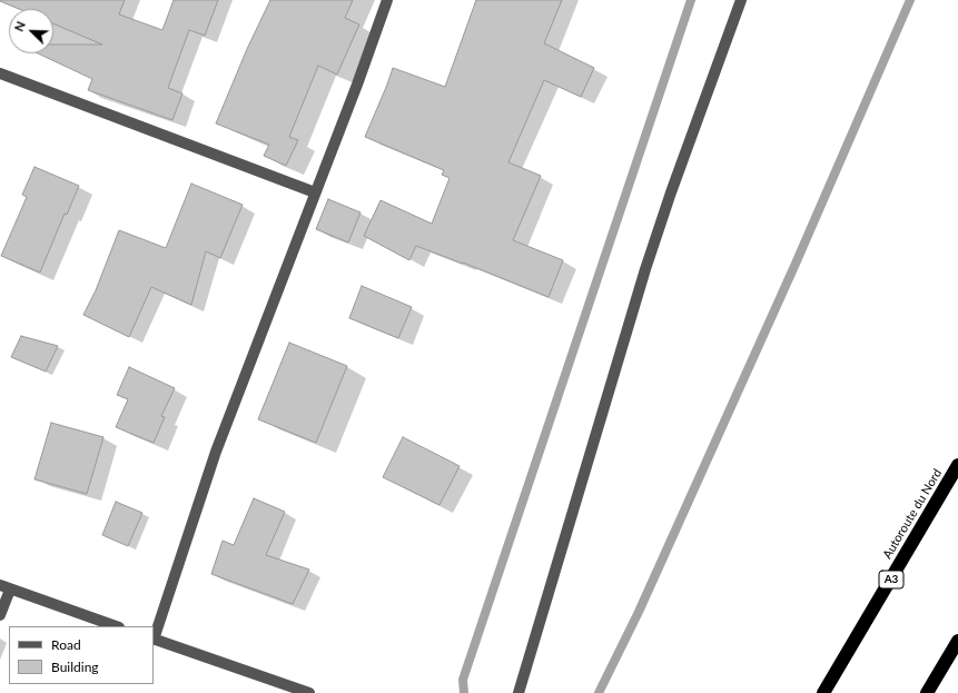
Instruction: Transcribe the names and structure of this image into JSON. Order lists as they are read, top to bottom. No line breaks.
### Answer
{"streets":{"highway":["Autoroute du Nord","A3"]},"legend":["Road","Building"],"north":"top left"}
